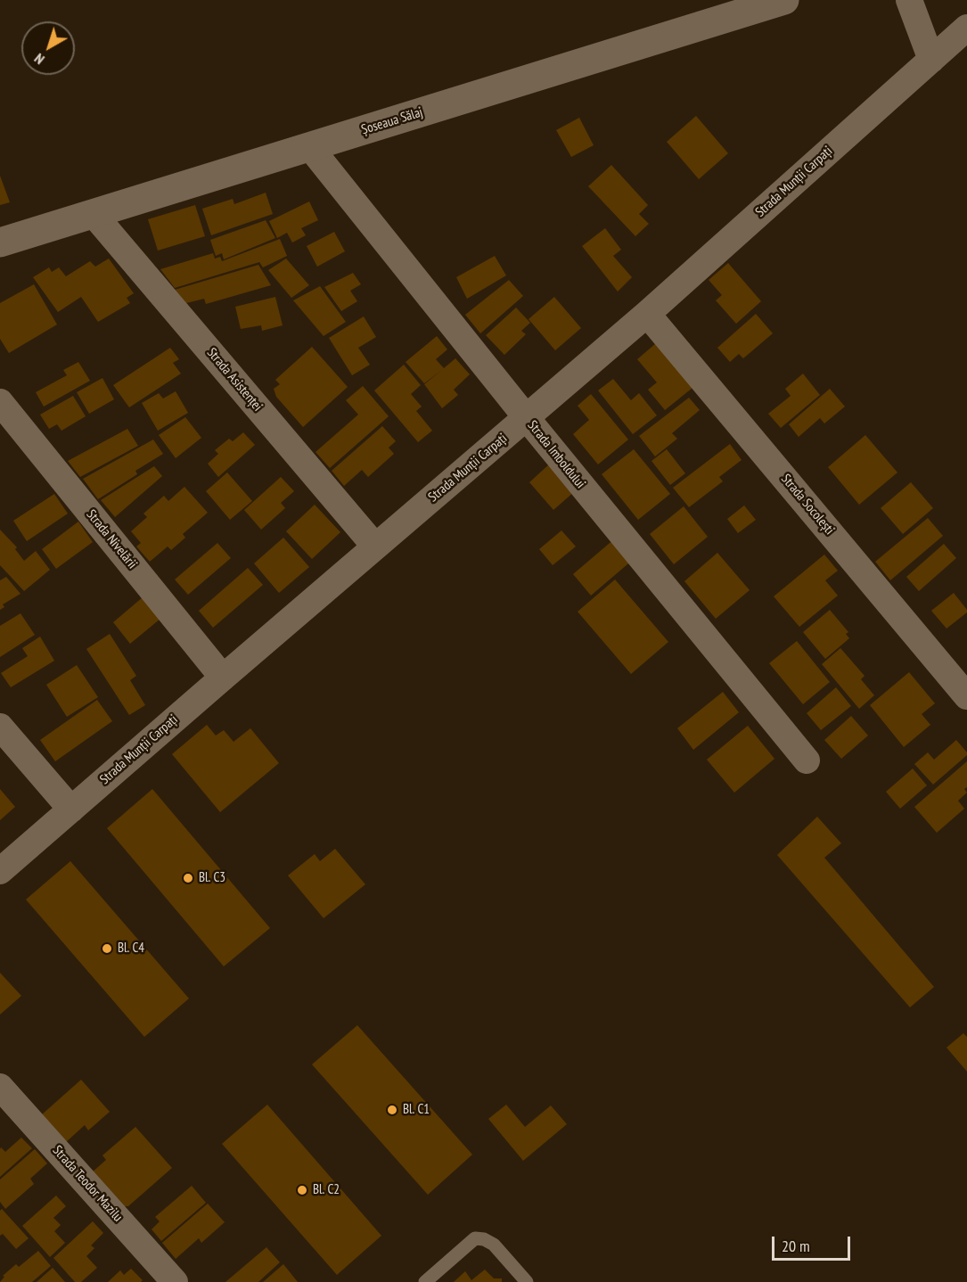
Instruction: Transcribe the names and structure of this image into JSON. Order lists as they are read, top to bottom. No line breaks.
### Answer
{"streets":{"street":["Șoseaua Sălaj","Strada Munții Carpați","Strada Asistenței","Strada Imboldului","Strada Socolești","Strada Nivelării","Strada Teodor Mazilu"]},"crossings":[["Șoseaua Sălaj","Strada Asistenței"],["Șoseaua Sălaj","Strada Imboldului"],["Strada Munții Carpați","Strada Asistenței"],["Strada Munții Carpați","Strada Imboldului"],["Strada Munții Carpați","Strada Socolești"],["Strada Munții Carpați","Strada Nivelării"]],"places":["Bl. C3","Bl. C4","Bl. C1","Bl. C2"],"scale_bar":"20 m","north":"bottom left"}
